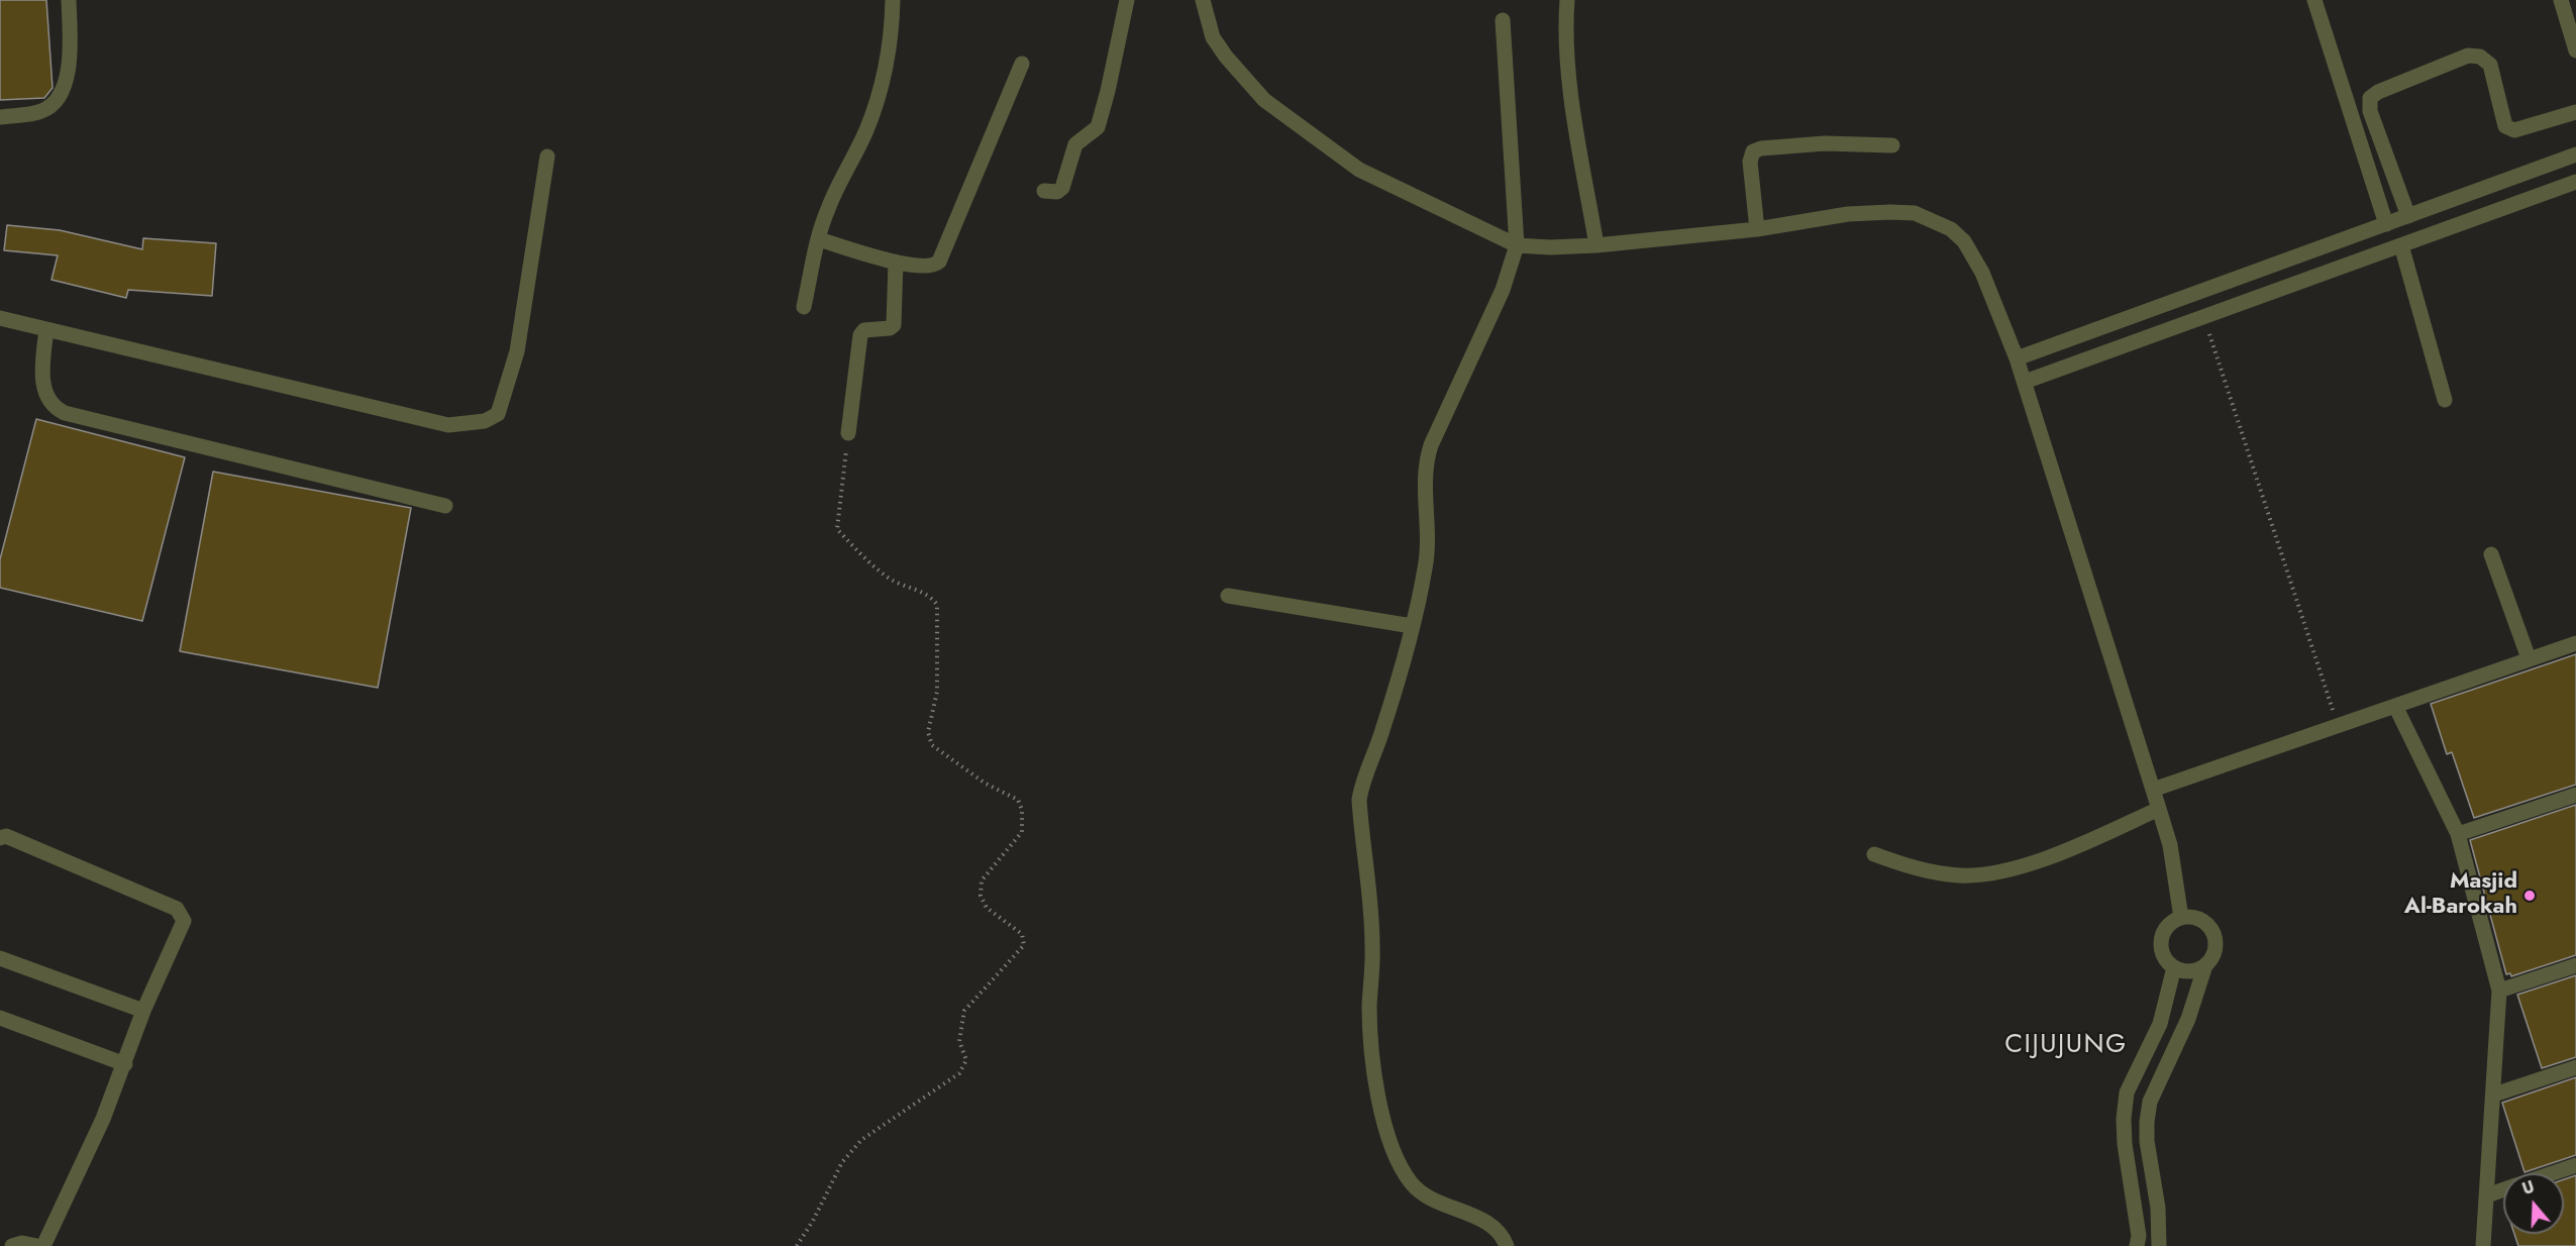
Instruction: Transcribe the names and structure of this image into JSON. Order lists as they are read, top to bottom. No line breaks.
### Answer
{"districts":["CIJUJUNG"],"places":["Masjid Al-Barokah"],"north":"top"}
